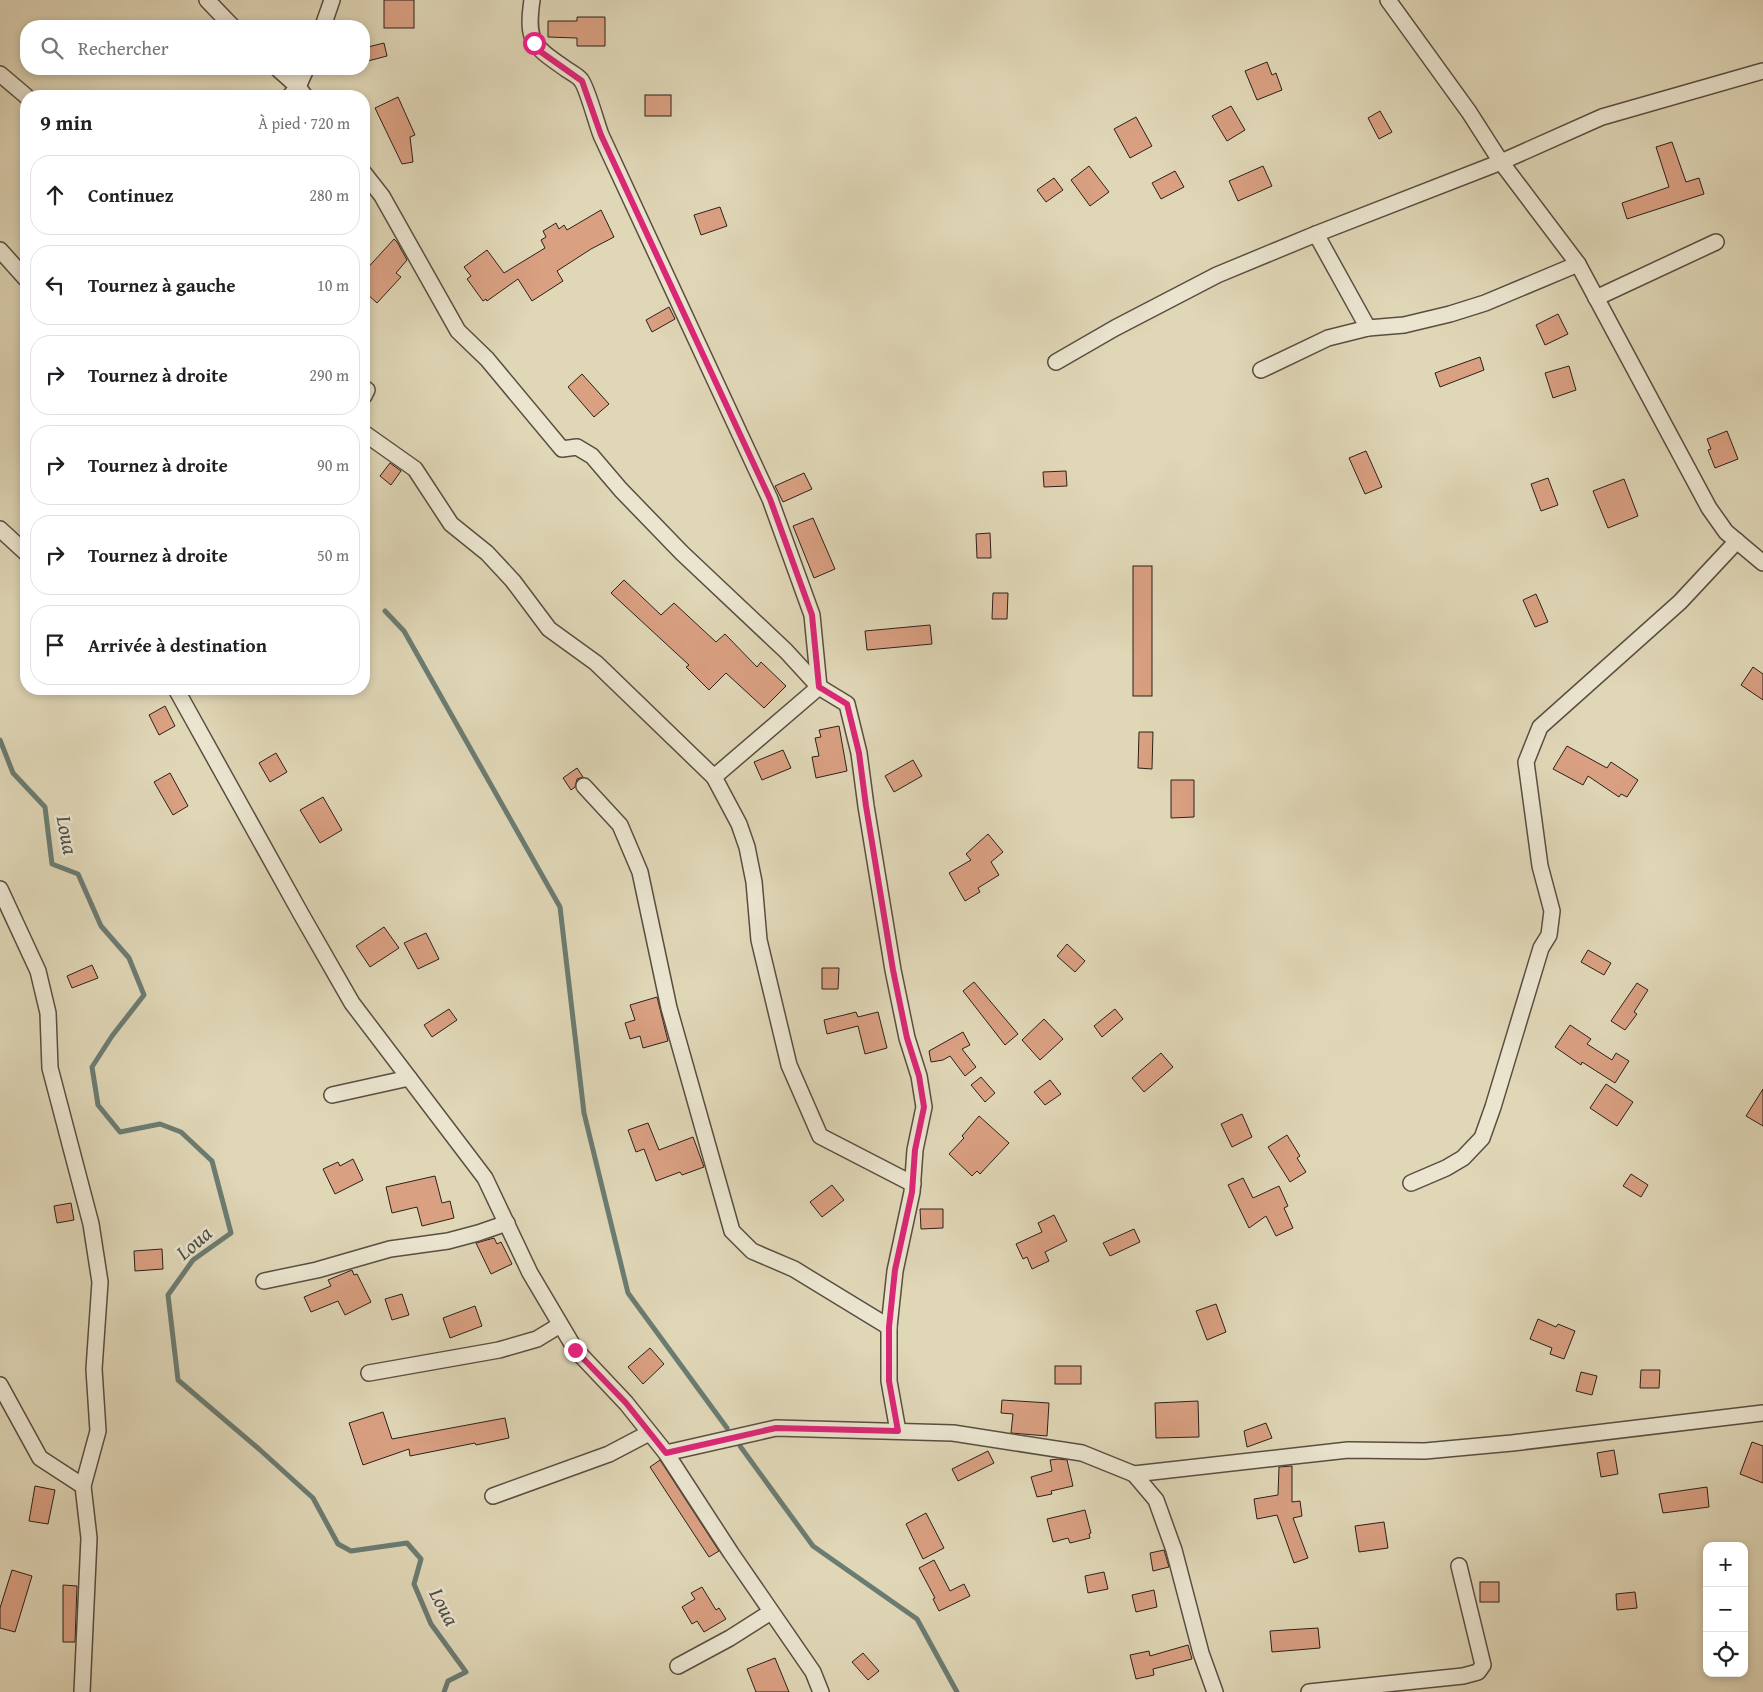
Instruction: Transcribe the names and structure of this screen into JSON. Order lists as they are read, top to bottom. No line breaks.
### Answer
{"water":["Loua"],"page":{"search":"Rechercher","heading":["9 min","À pied · 720 m"],"list":[["Continuez","280 m"],["Tournez à gauche","10 m"],["Tournez à droite","290 m"],["Tournez à droite","90 m"],["Tournez à droite","50 m"],"Arrivée à destination"],"map_buttons":["+","−"]}}
